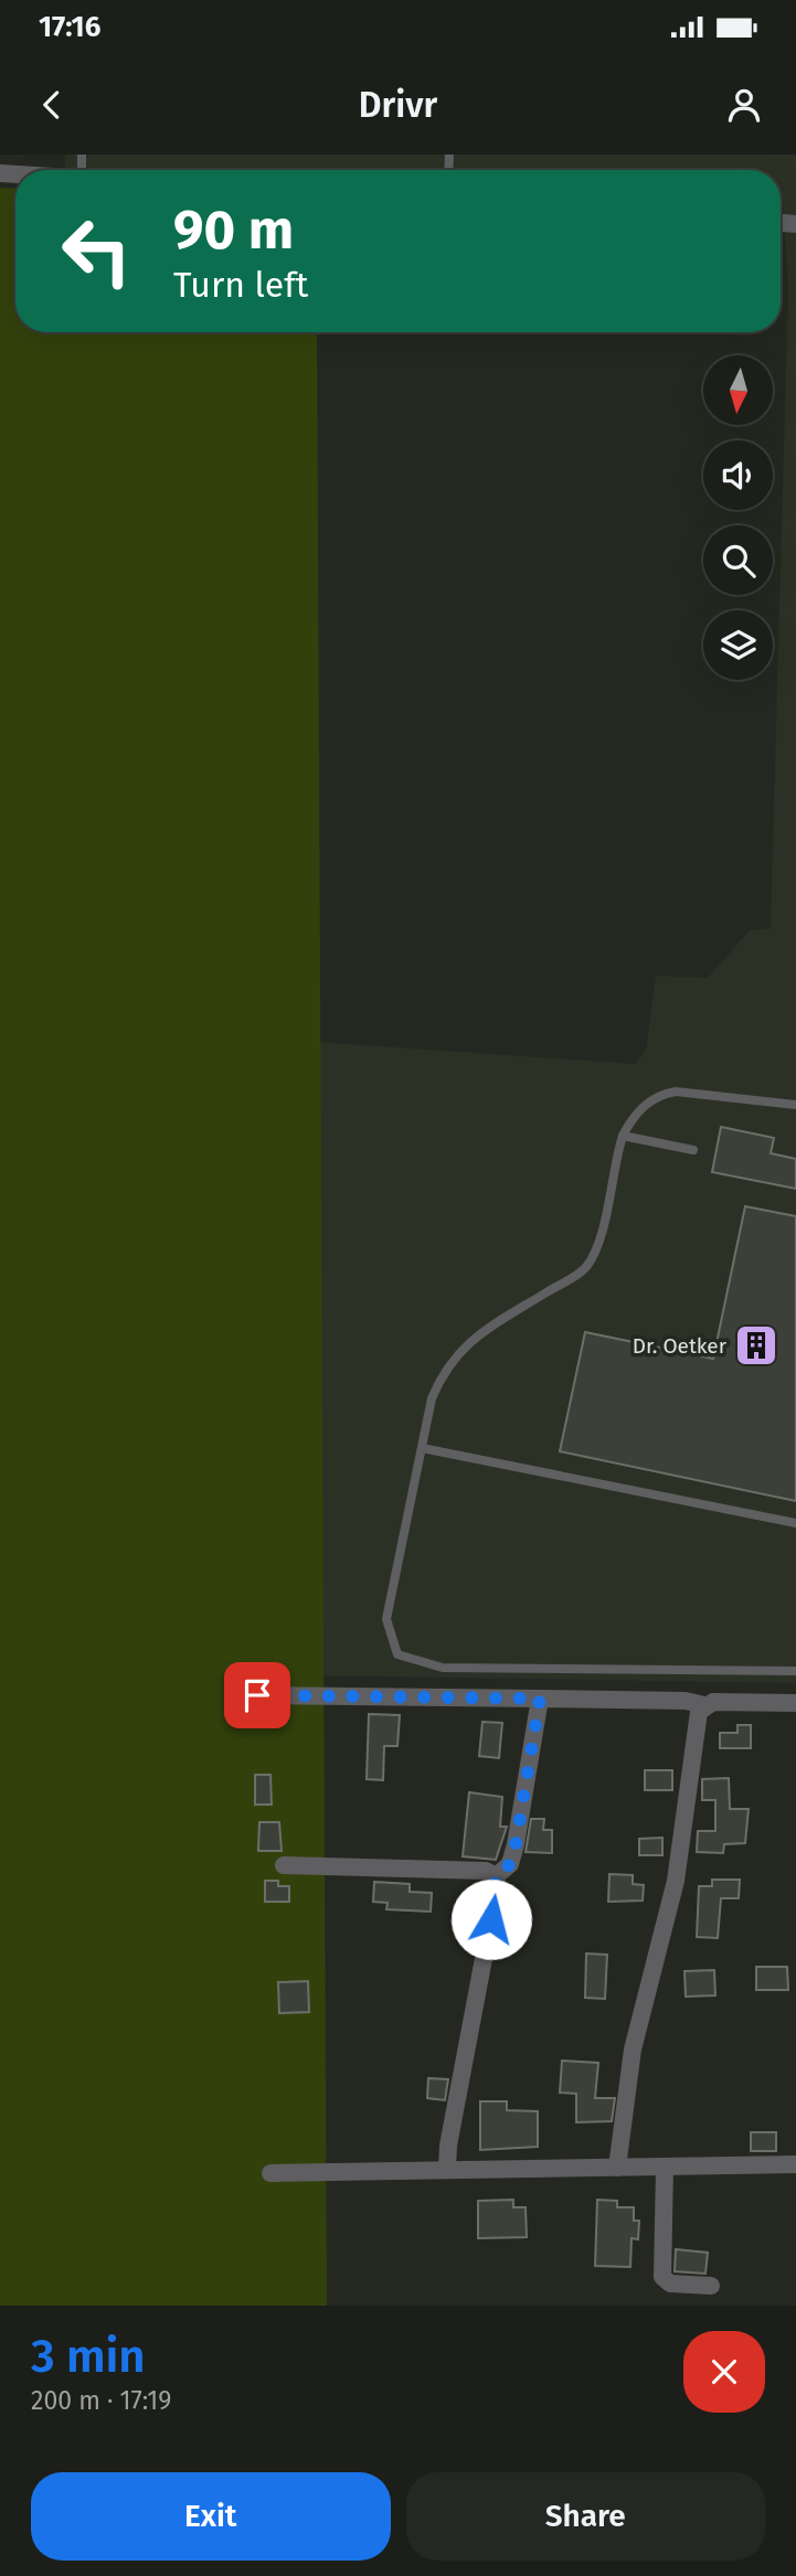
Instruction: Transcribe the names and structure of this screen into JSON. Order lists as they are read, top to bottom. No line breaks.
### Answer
{"places":{"building":["Dr. Oetker"]},"north":"bottom","page":{"status":"17:16","header":"Drivr","turn":["90 m","Turn left"],"heading":["3 min","200 m · 17:19"],"buttons":["Exit","Share"]}}
